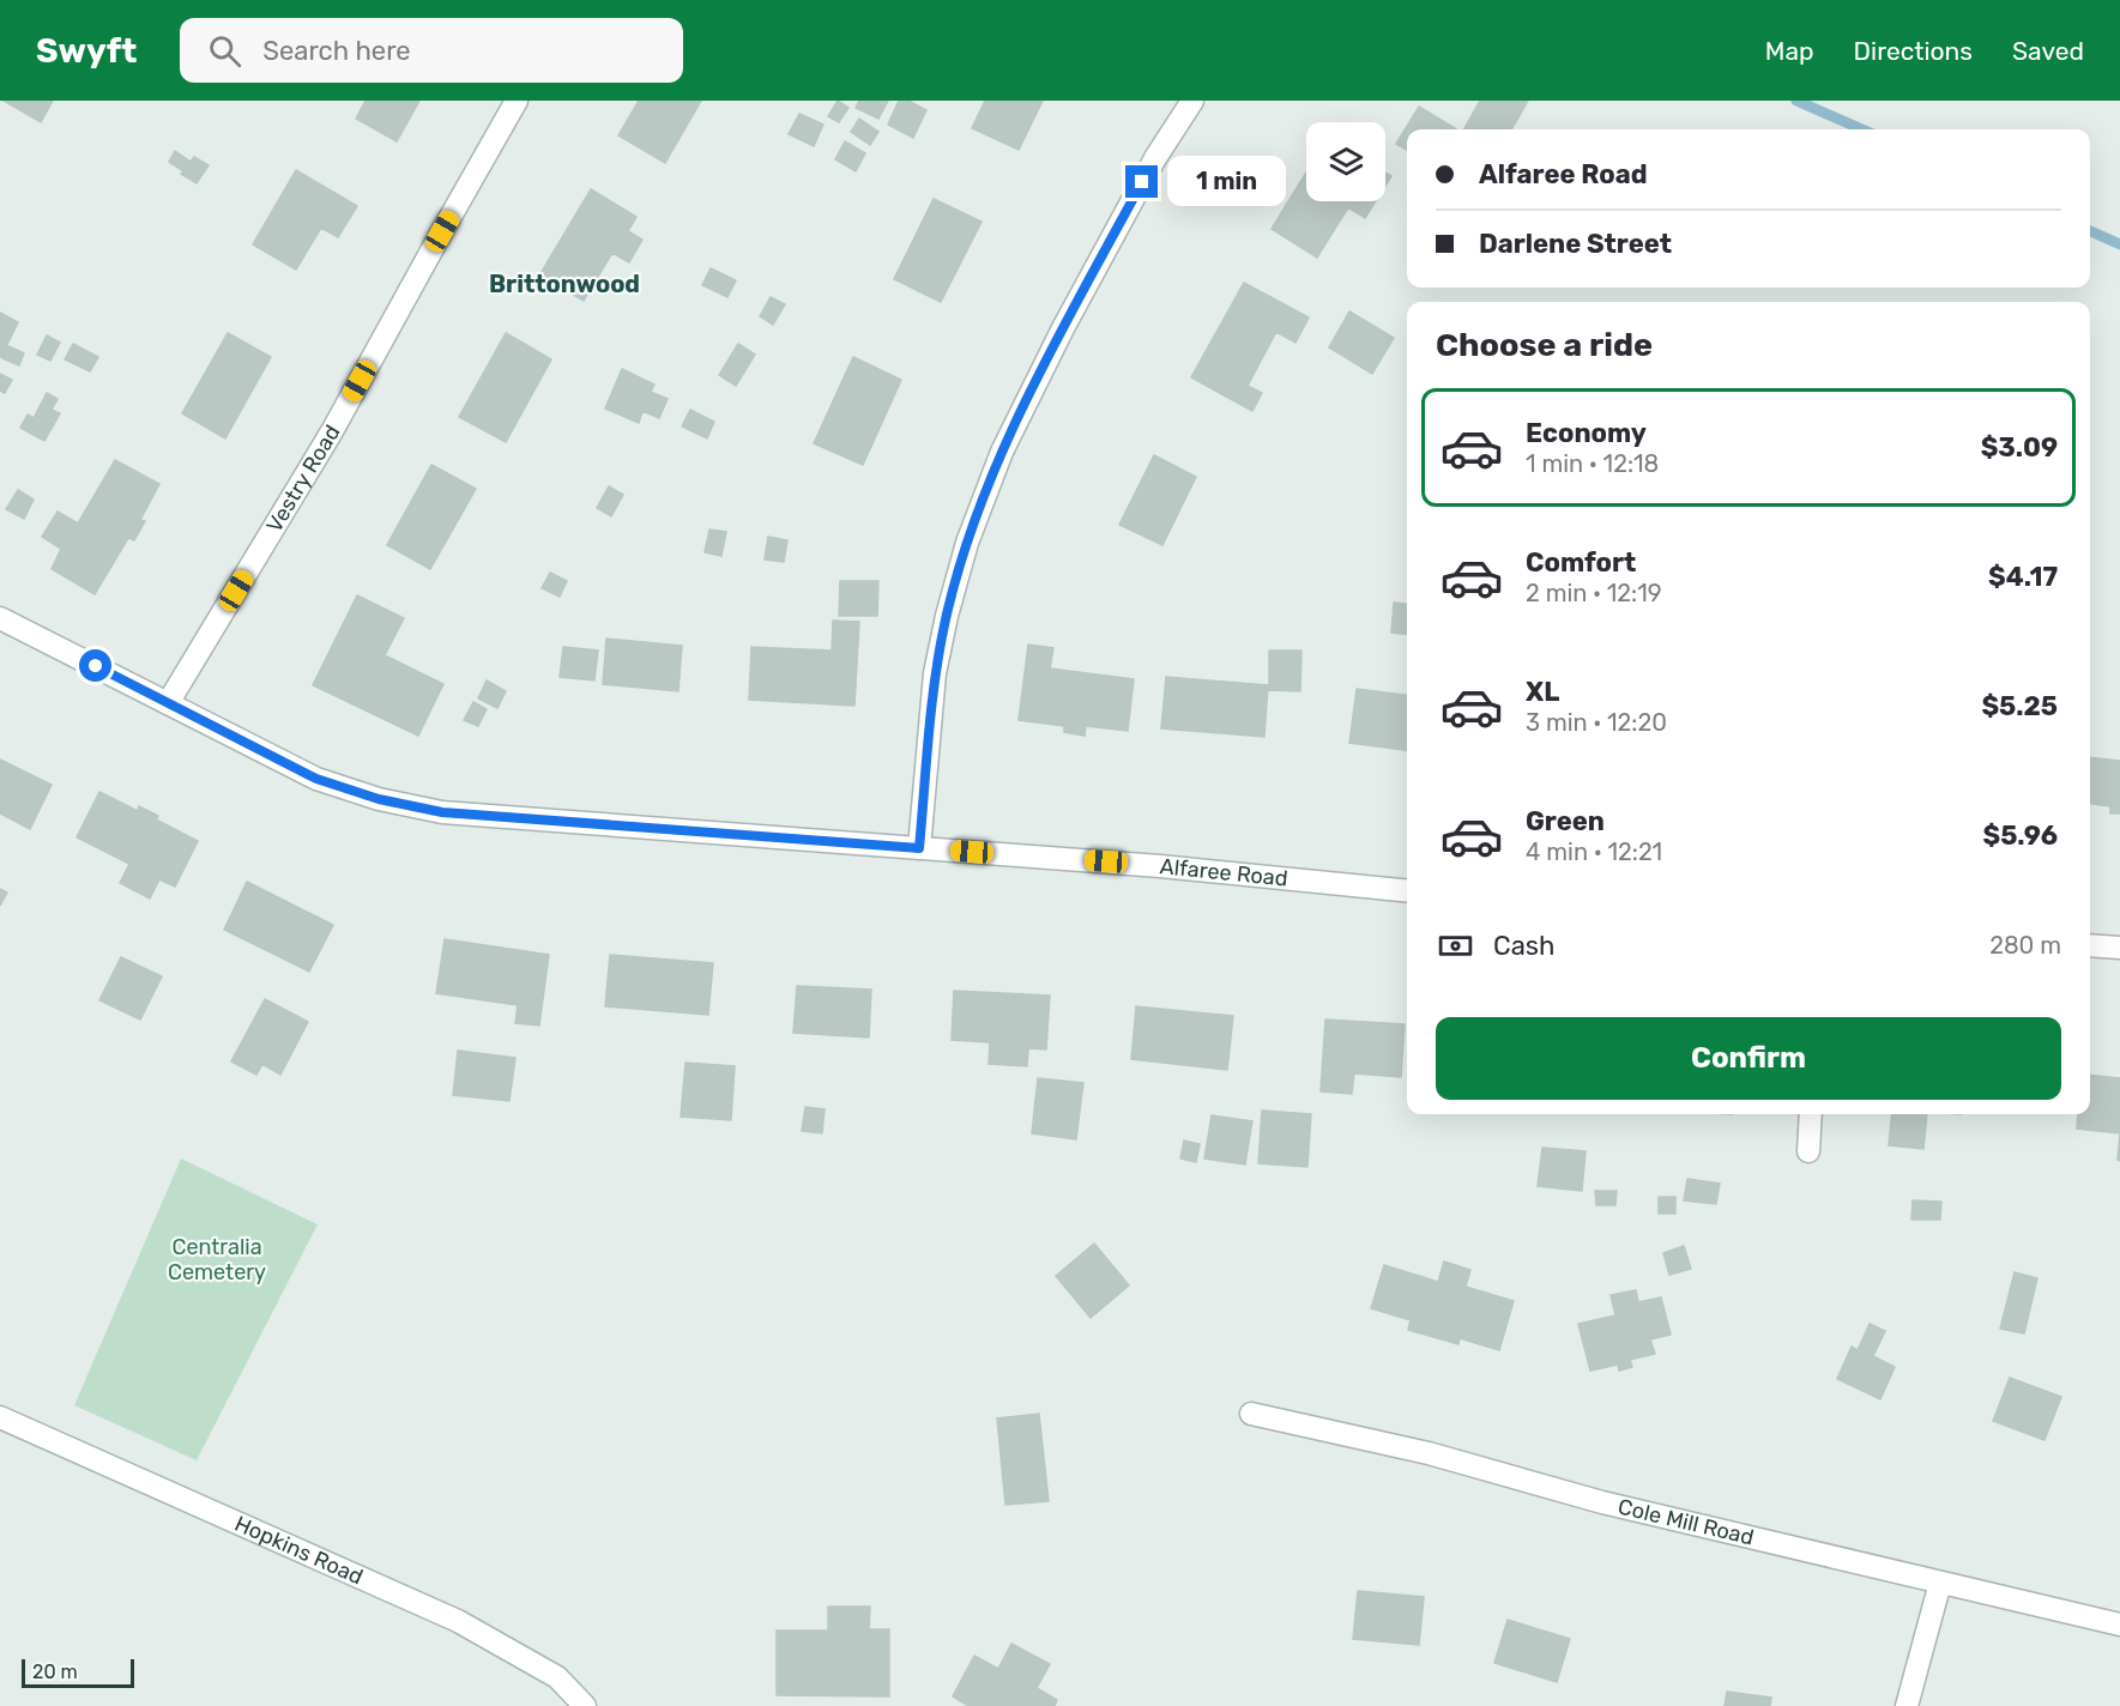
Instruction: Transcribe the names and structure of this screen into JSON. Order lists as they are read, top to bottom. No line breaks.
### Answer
{"streets":{"street":["Vestry Road","Alfaree Road","Cole Mill Road","Hopkins Road"]},"crossings":[["Vestry Road","Alfaree Road"]],"districts":["Brittonwood"],"parks":["Centralia Cemetery"],"scale_bar":"20 m","page":{"header":"Swyft","search":"Search here","nav":["Map","Directions","Saved"],"banner":["Alfaree Road","Darlene Street"],"bubble":"1 min","heading":"Choose a ride","list":[{"name":"Economy","note":"1 min · 12:18","value":"$3.09"},{"name":"Comfort","note":"2 min · 12:19","value":"$4.17"},{"name":"XL","note":"3 min · 12:20","value":"$5.25"},{"name":"Green","note":"4 min · 12:21","value":"$5.96"}],"pay":["Cash","280 m"],"buttons":"Confirm","scale":"20 m"}}
